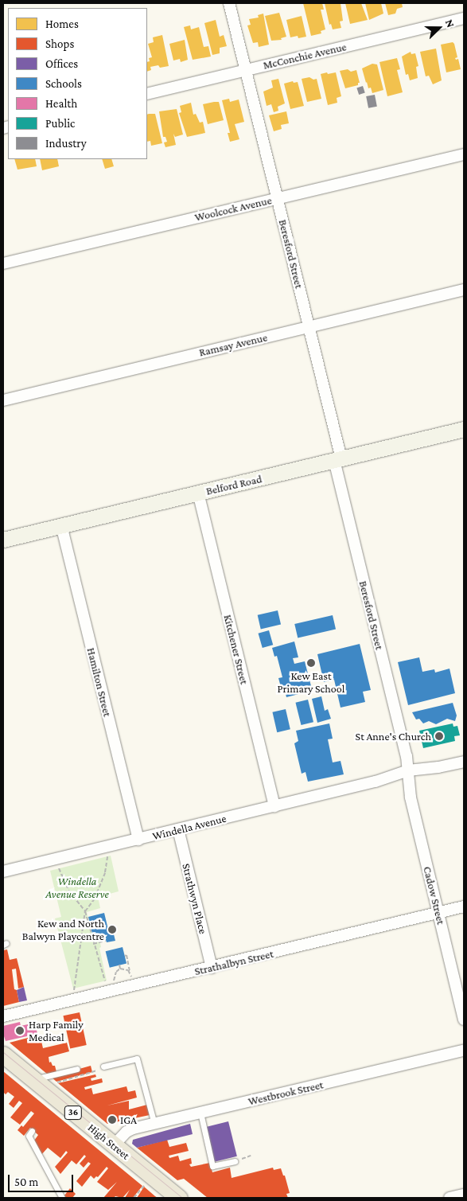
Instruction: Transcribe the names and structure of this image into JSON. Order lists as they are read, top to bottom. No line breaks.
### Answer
{"streets":{"main road":["36","High Street"],"street":["McConchie Avenue","Woolcock Avenue","Beresford Street","Ramsay Avenue","Belford Road","Kitchener Street","Hamilton Street","Windella Avenue","Cadow Street","Strathwyn Place","Strathalbyn Street","Westbrook Street"]},"crossings":[["McConchie Avenue","Beresford Street"],["Woolcock Avenue","Beresford Street"],["Beresford Street","Ramsay Avenue"],["Beresford Street","Belford Road"],["Beresford Street","Windella Avenue"],["Beresford Street","Cadow Street"],["Belford Road","Kitchener Street"],["Belford Road","Hamilton Street"],["Kitchener Street","Windella Avenue"],["Hamilton Street","Windella Avenue"],["Windella Avenue","Cadow Street"],["Windella Avenue","Strathwyn Place"],["Cadow Street","Strathalbyn Street"],["Strathwyn Place","Strathalbyn Street"],["Westbrook Street","High Street"]],"parks":["Windella Avenue Reserve"],"places":["Kew East Primary School","St Anne's Church","Kew and North Balwyn Playcentre","Harp Family Medical","IGA"],"legend":["Homes","Shops","Offices","Schools","Health","Public","Industry"],"scale_bar":"50 m","north":"right"}
